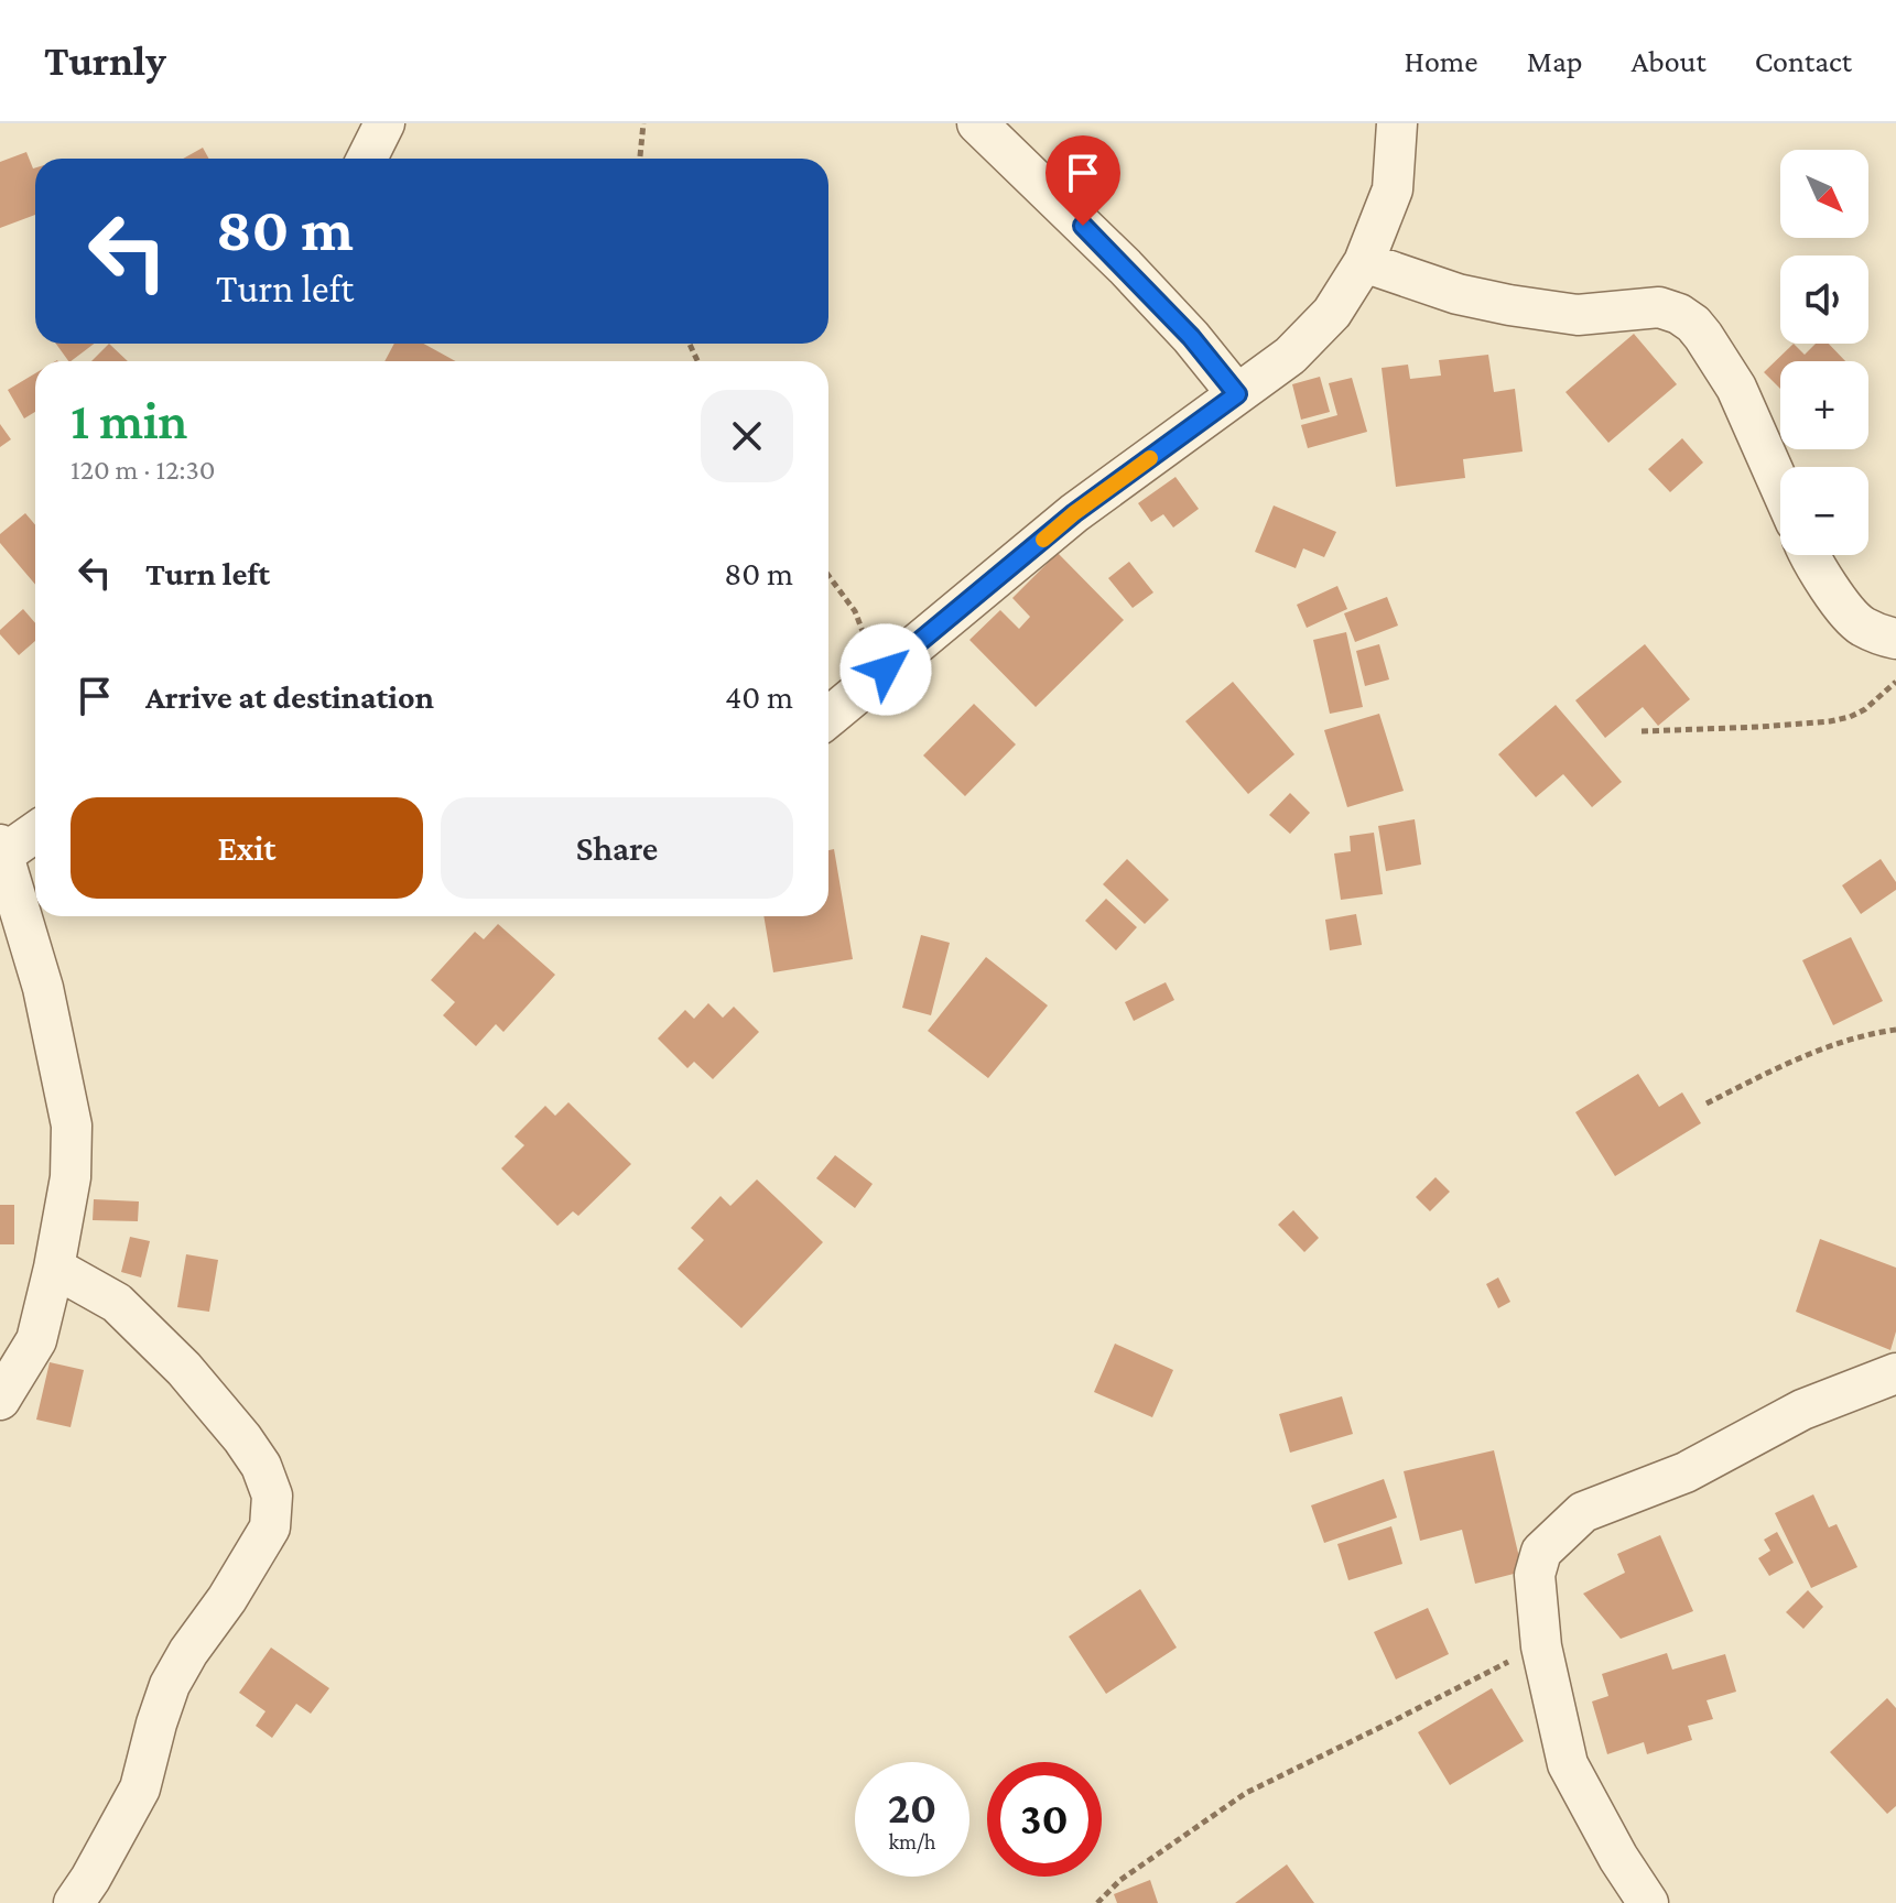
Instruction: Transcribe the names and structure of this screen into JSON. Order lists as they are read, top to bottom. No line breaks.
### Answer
{"north":"bottom right","page":{"header":"Turnly","nav":["Home","Map","About","Contact"],"map_buttons":["+","−"],"turn":["80 m","Turn left"],"heading":["1 min","120 m · 12:30"],"list":[{"name":"Turn left","value":"80 m"},{"name":"Arrive at destination","value":"40 m"}],"buttons":["Exit","Share"],"speed":"20 km/h","limit":"30"}}
